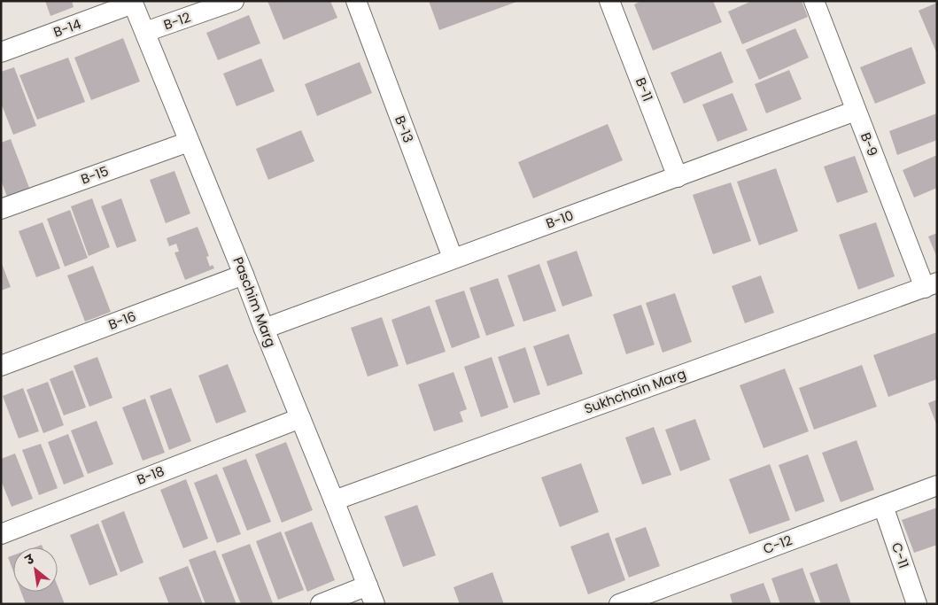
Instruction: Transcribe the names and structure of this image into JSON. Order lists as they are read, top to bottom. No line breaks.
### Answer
{"streets":{"street":["B-12","B-14","B-11","B-13","B-9","B-15","B-10","Paschim Marg","B-16","Sukhchain Marg","B-18","C-12","C-11"]},"crossings":[["B-12","Paschim Marg"],["B-14","Paschim Marg"],["B-11","B-10"],["B-13","B-10"],["B-9","B-10"],["B-9","Sukhchain Marg"],["B-15","Paschim Marg"],["B-10","Paschim Marg"],["Paschim Marg","B-16"],["Paschim Marg","Sukhchain Marg"],["Paschim Marg","B-18"],["C-12","C-11"]],"north":"top left"}
